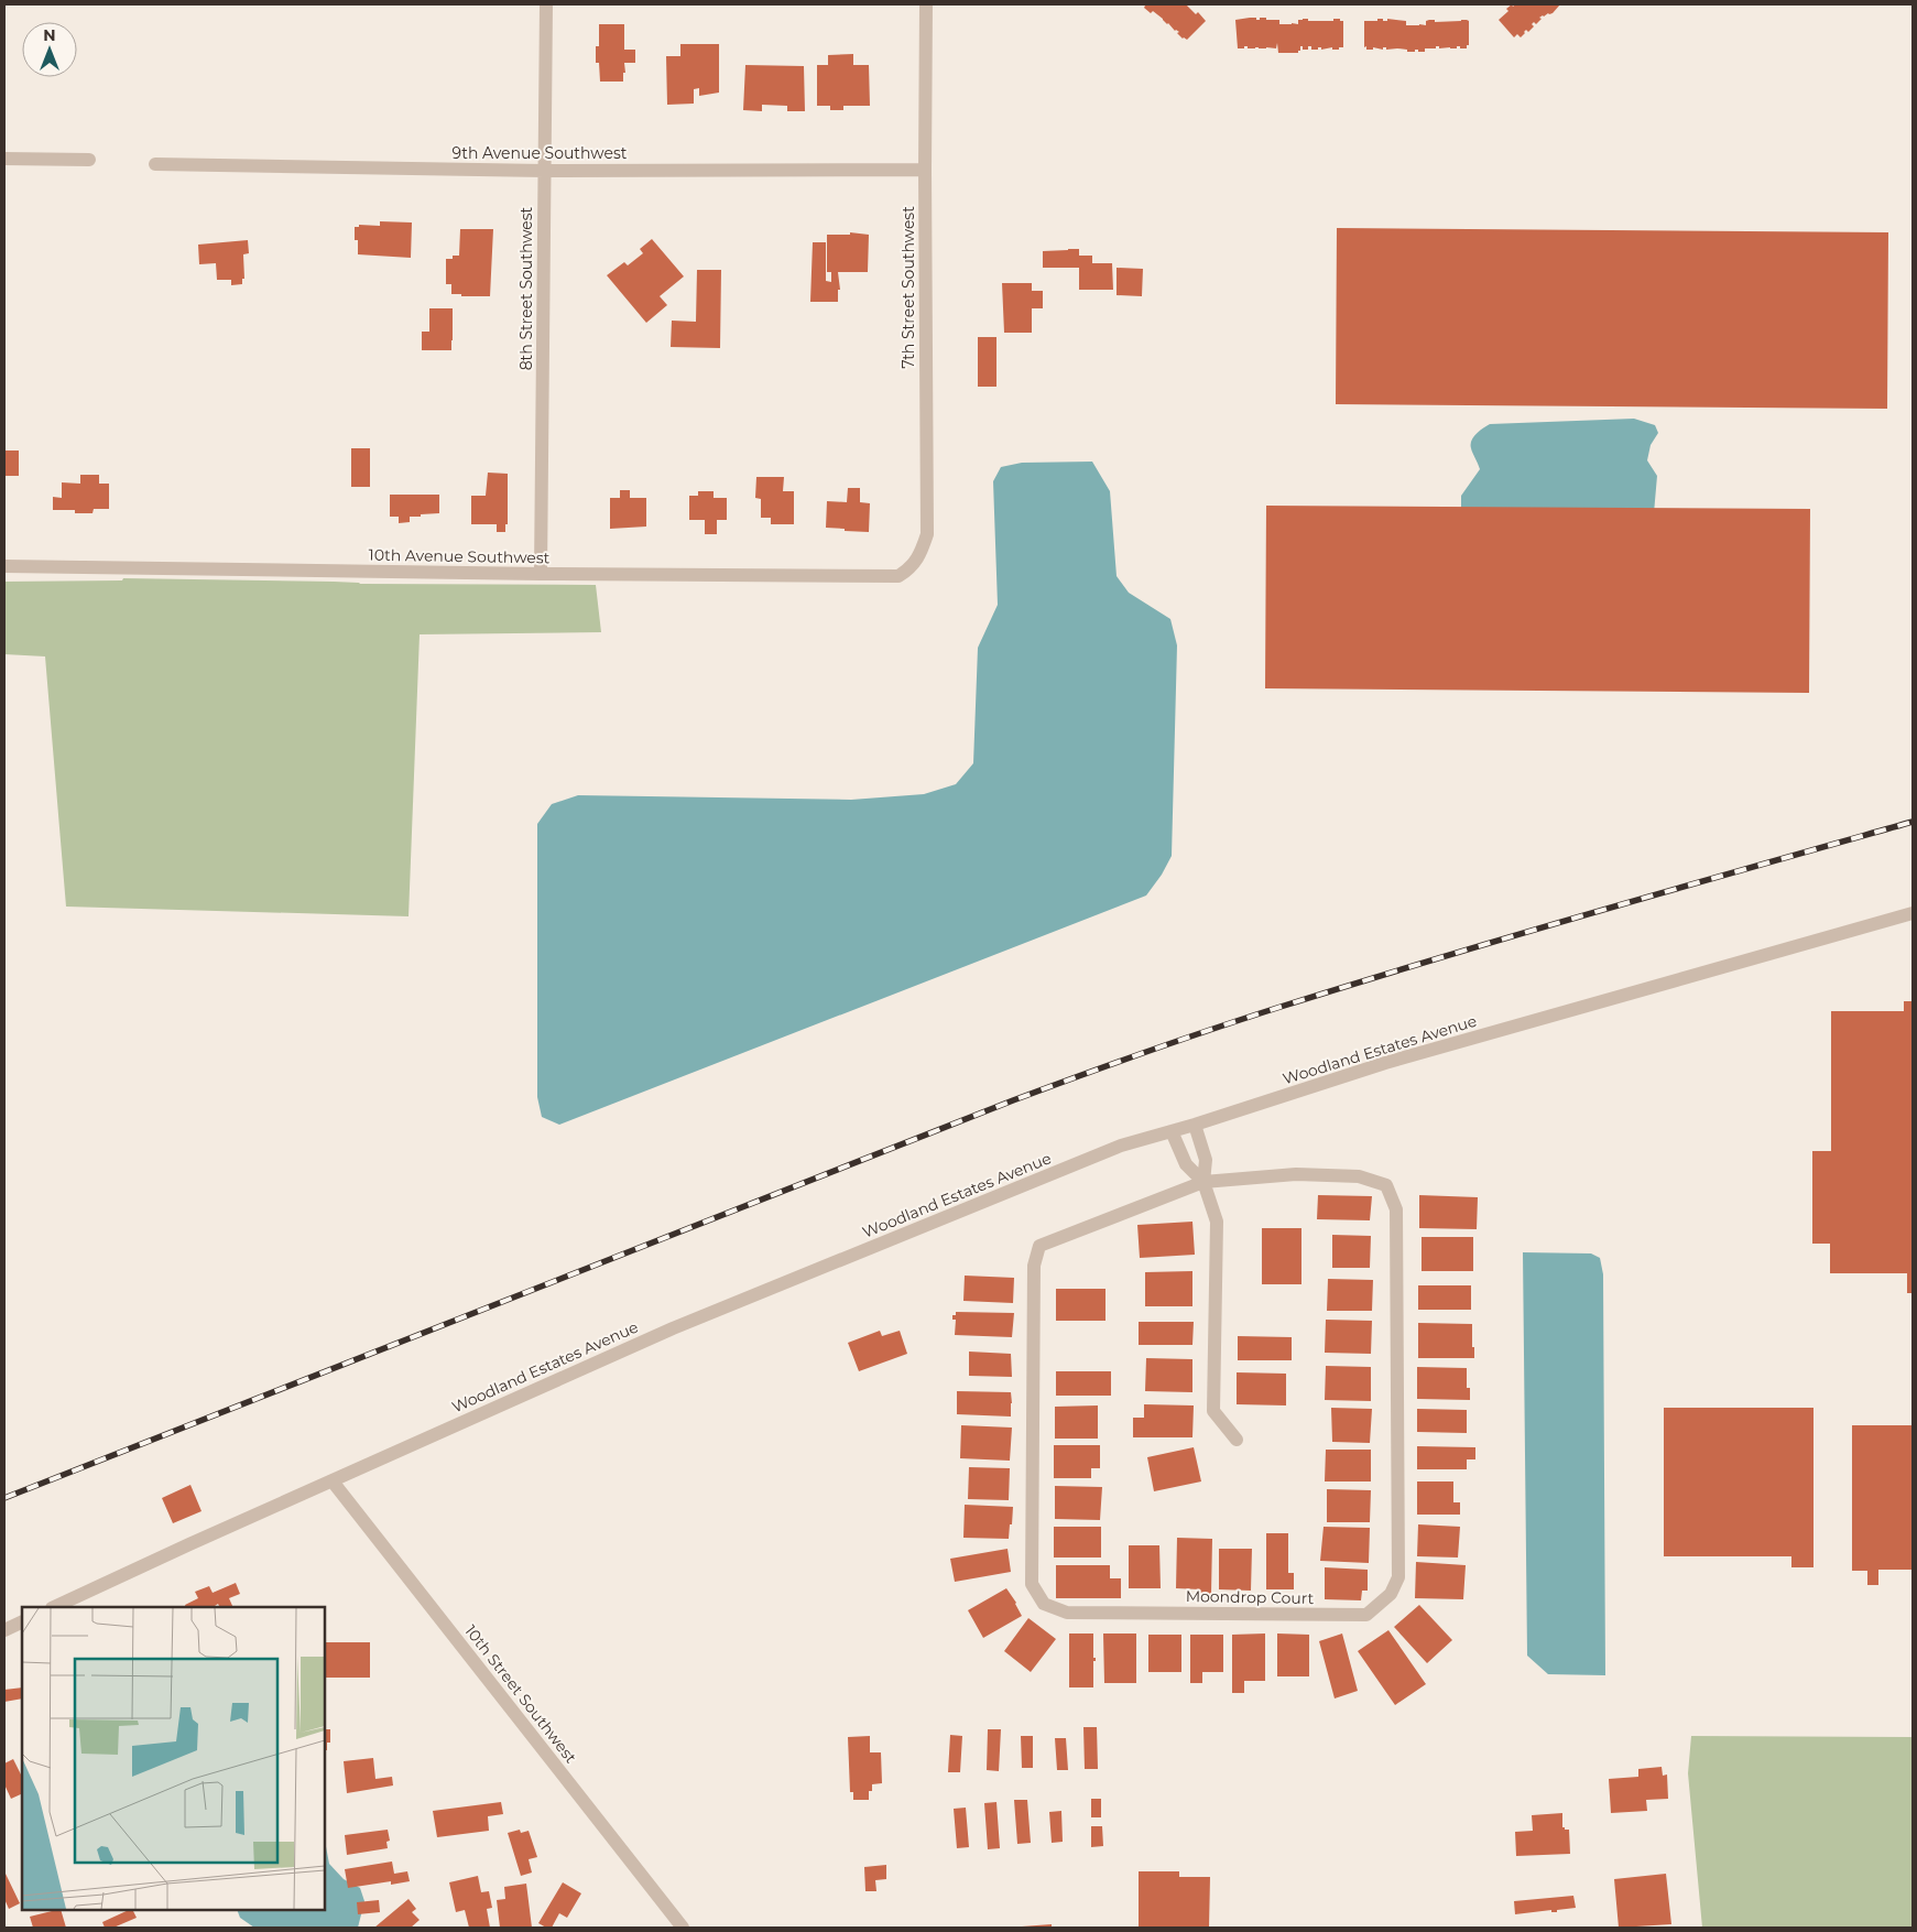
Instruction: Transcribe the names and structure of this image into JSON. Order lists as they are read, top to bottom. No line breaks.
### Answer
{"streets":{"street":["9th Avenue Southwest","7th Street Southwest","8th Street Southwest","10th Avenue Southwest","Woodland Estates Avenue","Moondrop Court","10th Street Southwest"]},"crossings":[["9th Avenue Southwest","7th Street Southwest"],["9th Avenue Southwest","8th Street Southwest"],["7th Street Southwest","10th Avenue Southwest"],["8th Street Southwest","10th Avenue Southwest"],["Woodland Estates Avenue","10th Street Southwest"]],"north":"top"}
